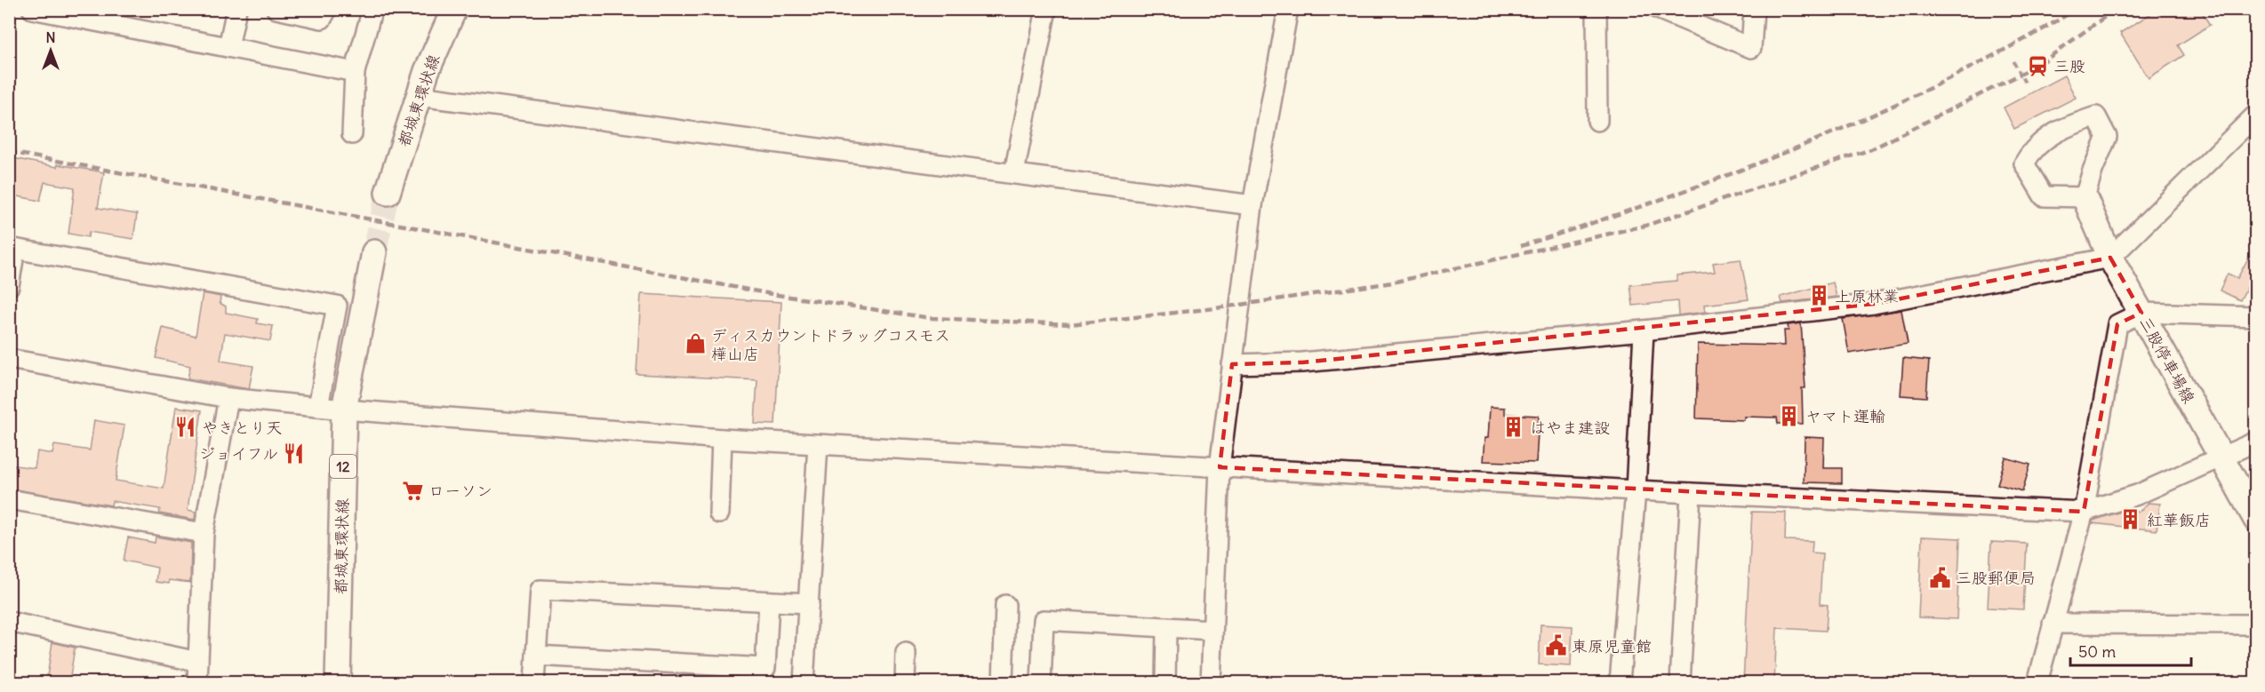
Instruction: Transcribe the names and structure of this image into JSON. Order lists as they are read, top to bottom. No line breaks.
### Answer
{"streets":{"main road":["都城東環状線","三股停車場線","12"]},"places":{"station":["三股"],"building":["上原林業","ヤマト運輸","はやま建設","紅華飯店"],"shop":["ディスカウントドラッグコスモス 樺山店"],"restaurant":["やきとり天","ジョイフル"],"supermarket":["ローソン"],"public building":["三股郵便局","東原児童館"]},"scale_bar":"50 m","north":"top"}
